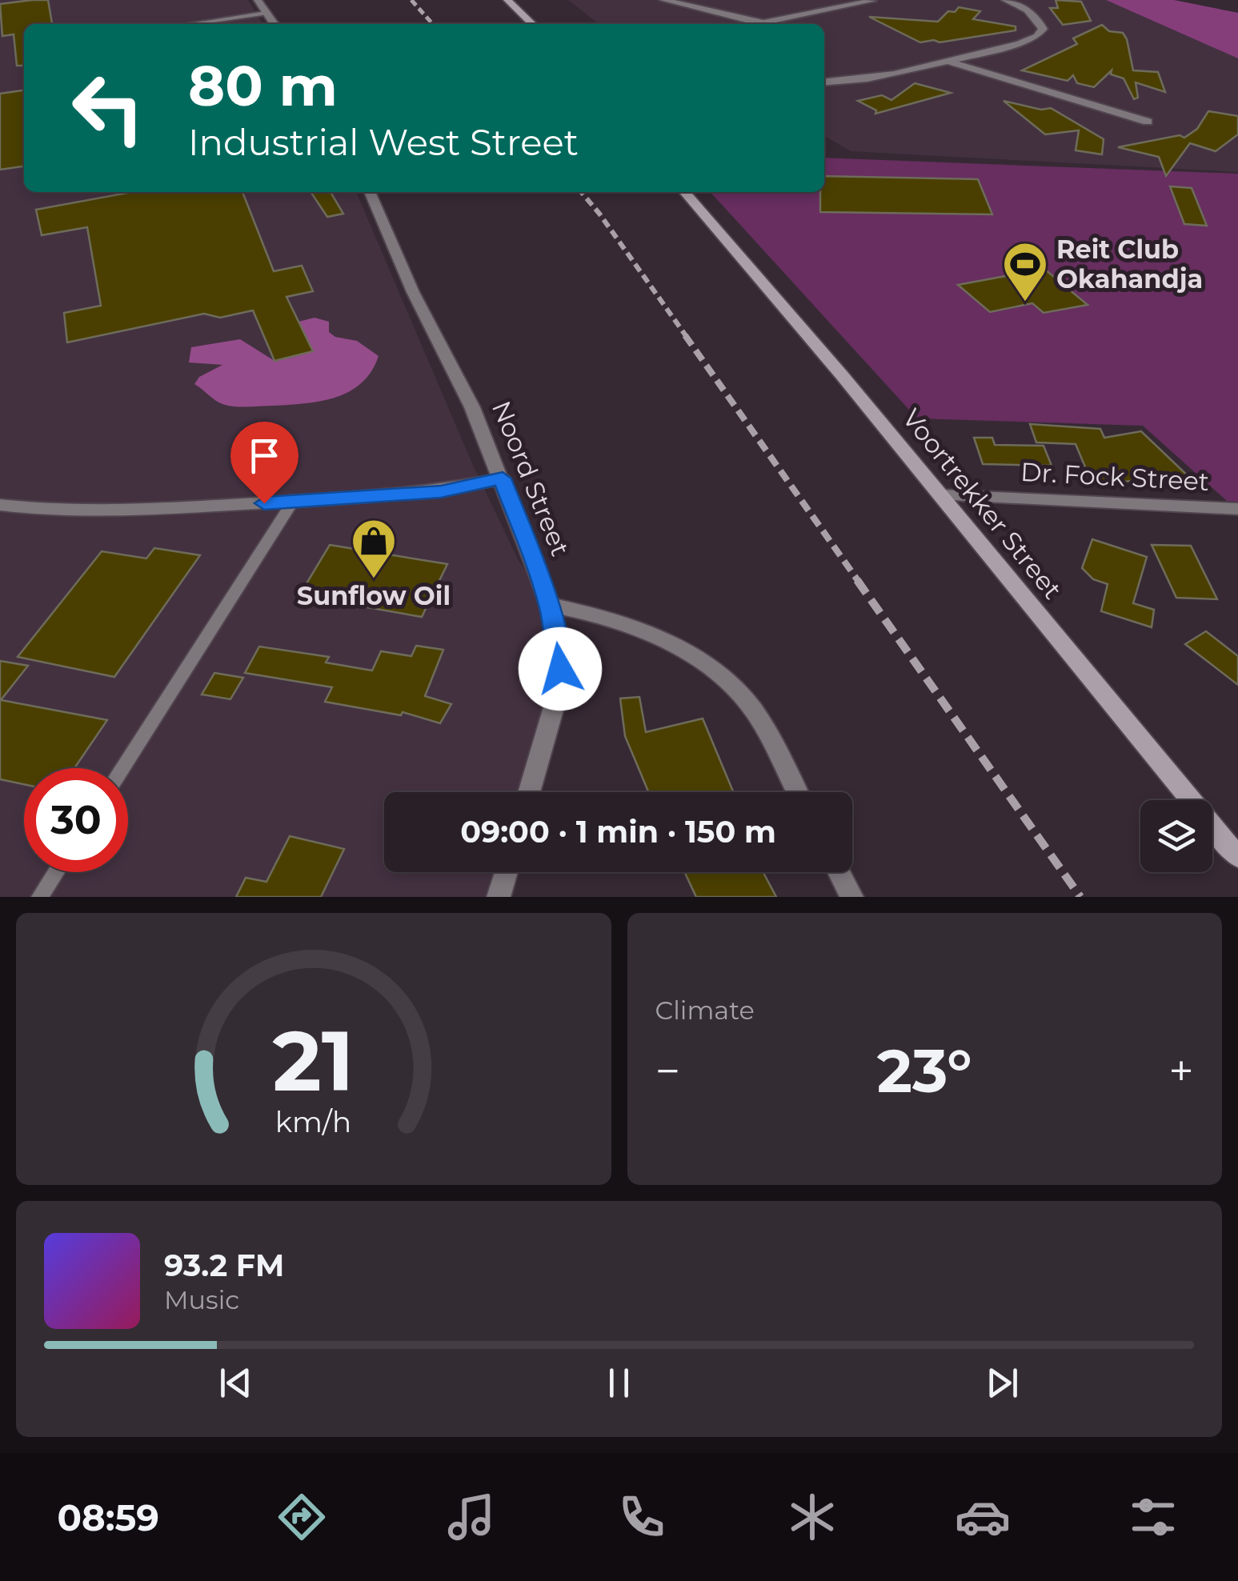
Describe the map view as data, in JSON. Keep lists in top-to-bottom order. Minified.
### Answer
{"streets":{"main road":["Voortrekker Street"],"street":["Dr. Fock Street","Noord Street"]},"crossings":[["Dr. Fock Street","Voortrekker Street"]],"places":{"sports":["Reit Club Okahandja"],"shop":["Sunflow Oil"]},"page":{"turn":["80 m","Industrial West Street"],"limit":"30","trip":"09:00 · 1 min · 150 m","tile":"Climate","heat":["−","23°","+"],"song":["93.2 FM","Music"],"tabs":"08:59","gauge":["21","km/h"]}}
